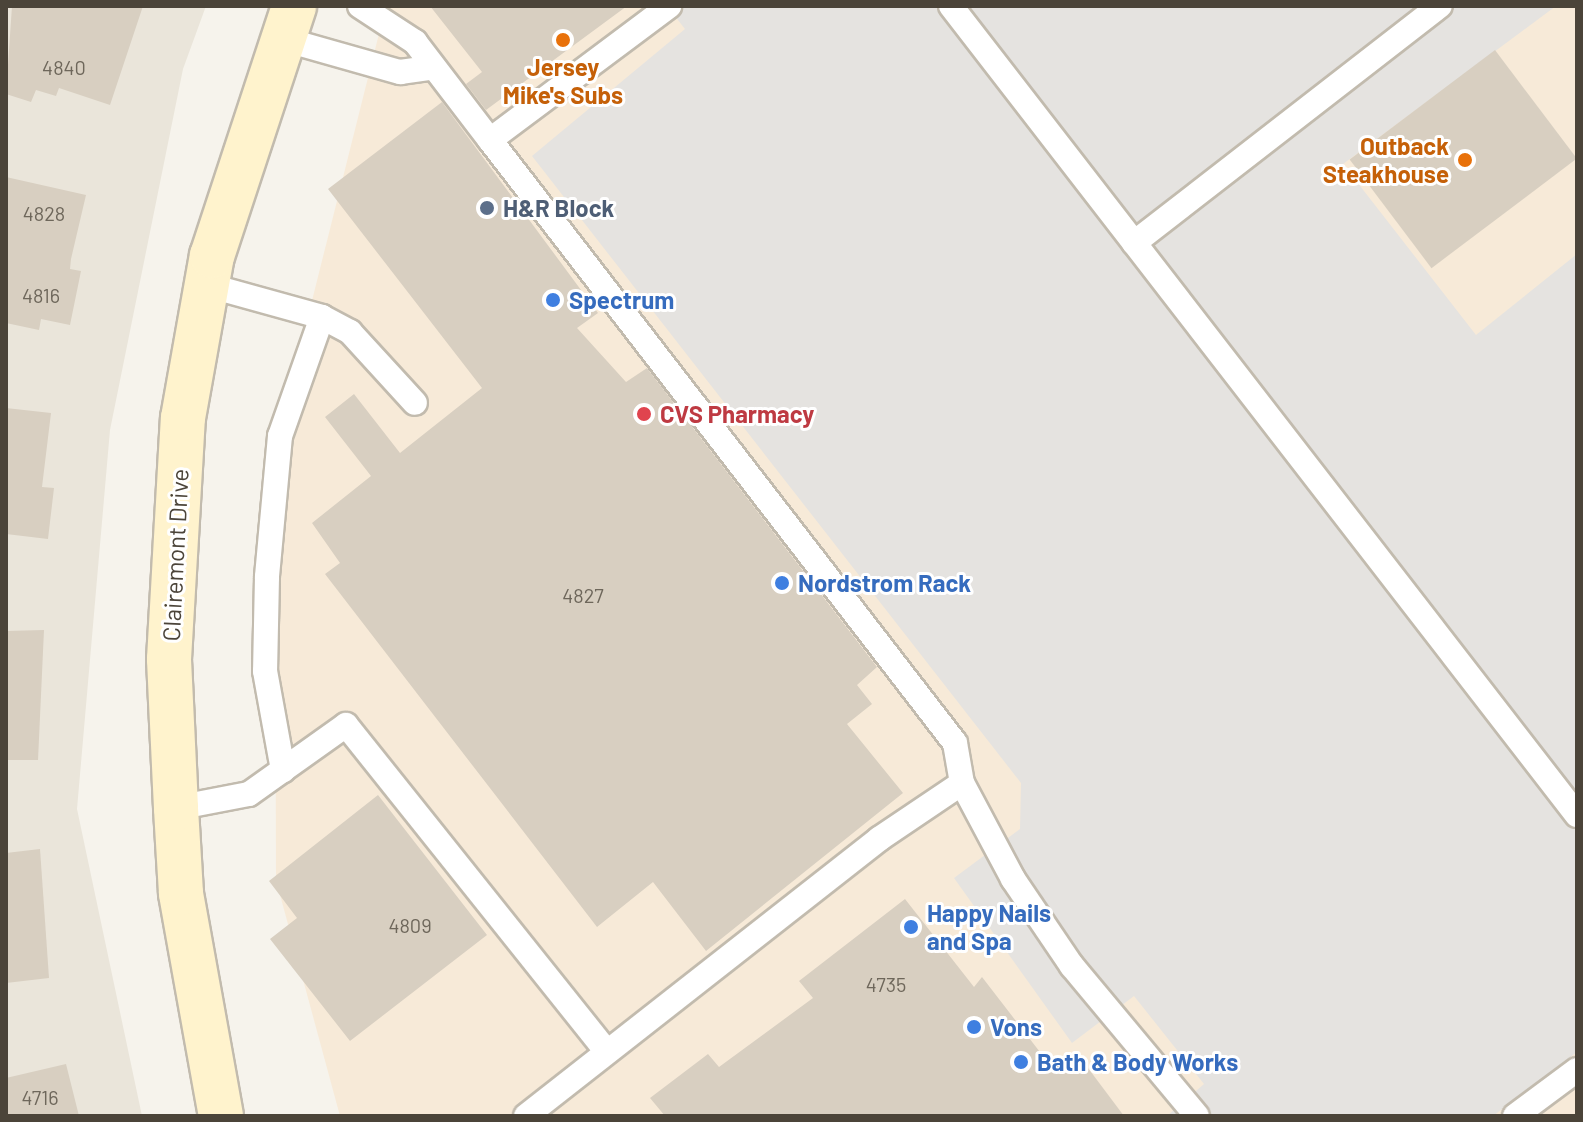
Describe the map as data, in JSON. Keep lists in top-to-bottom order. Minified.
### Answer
{"streets":{"main road":["Clairemont Drive"]},"places":["Jersey Mike's Subs","Outback Steakhouse","H&R Block","Spectrum","CVS Pharmacy","Nordstrom Rack","Happy Nails and Spa","Vons","Bath & Body Works"],"house_numbers":["4840","4828","4816","4827","4809","4735","4716"]}
